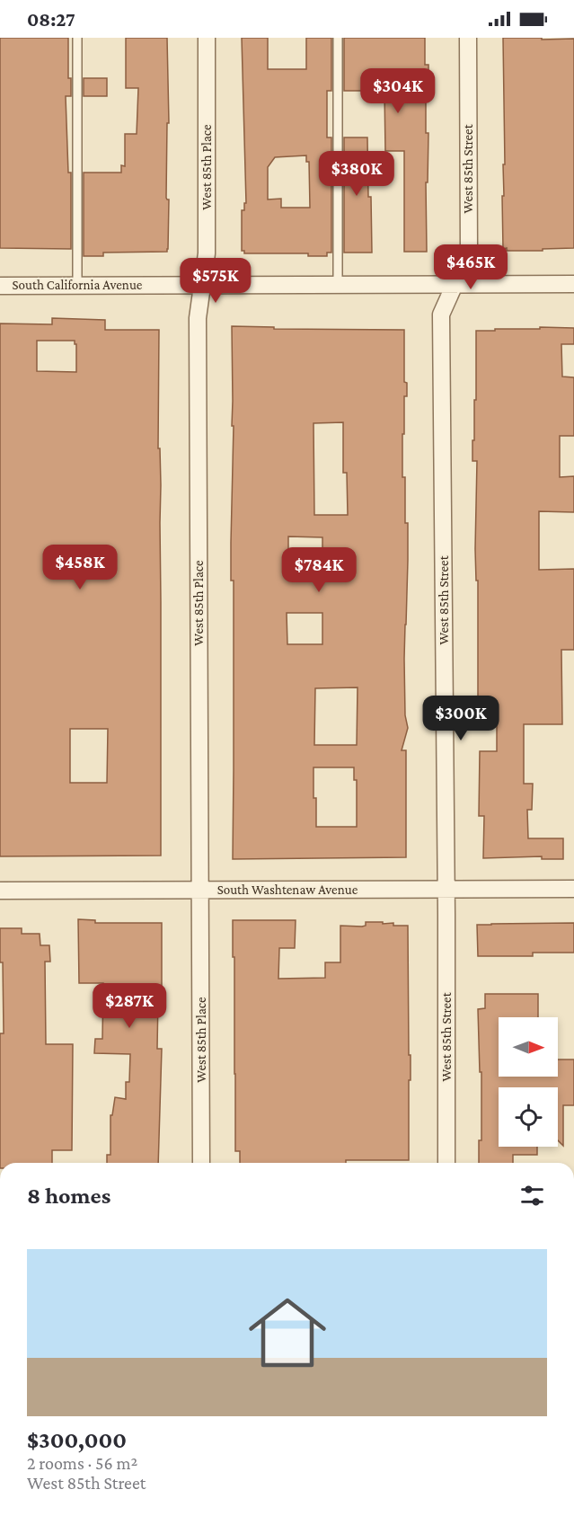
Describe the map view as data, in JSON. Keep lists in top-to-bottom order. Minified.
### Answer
{"streets":{"street":["West 85th Place","West 85th Street","South California Avenue","South Washtenaw Avenue"]},"crossings":[["West 85th Place","South California Avenue"],["West 85th Place","South Washtenaw Avenue"],["West 85th Street","South California Avenue"],["West 85th Street","South Washtenaw Avenue"]],"north":"right","page":{"status":"08:27","price":["$304K","$380K","$465K","$575K","$458K","$784K","$300K","$287K"],"heading":"8 homes","list":[{"name":"$300,000","note":"2 rooms · 56 m² · West 85th Street"}]}}
